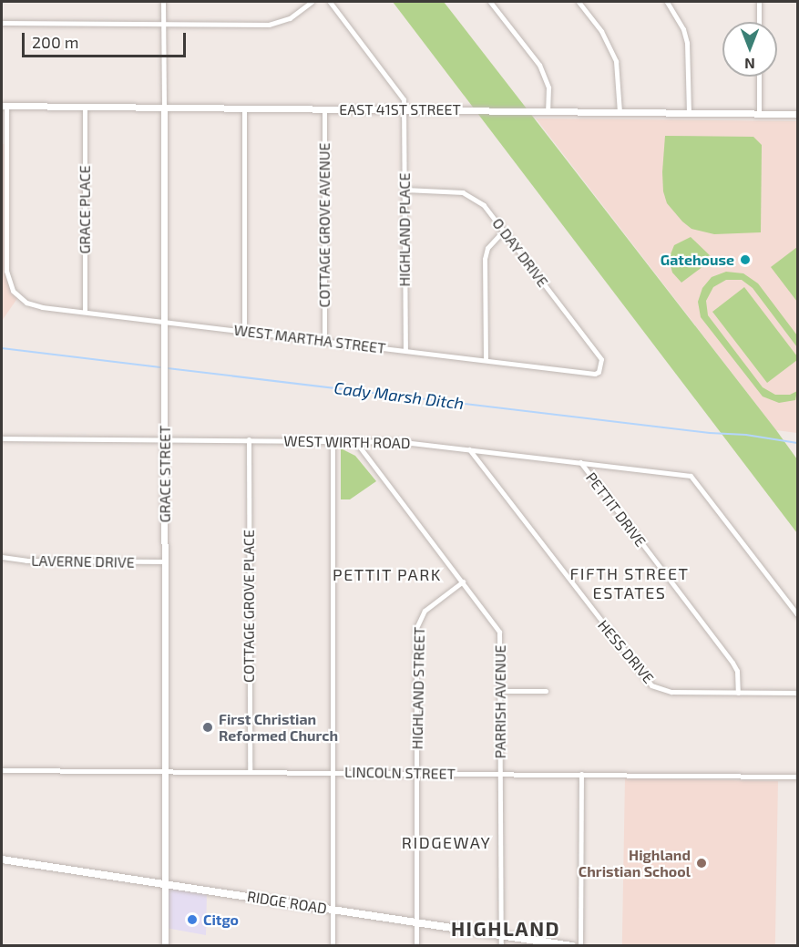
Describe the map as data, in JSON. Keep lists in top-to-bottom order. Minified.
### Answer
{"streets":{"main road":["RIDGE ROAD"],"street":["EAST 41ST STREET","GRACE PLACE","COTTAGE GROVE AVENUE","HIGHLAND PLACE","O DAY DRIVE","WEST MARTHA STREET","WEST WIRTH ROAD","GRACE STREET","PETTIT DRIVE","LAVERNE DRIVE","COTTAGE GROVE PLACE","HESS DRIVE","HIGHLAND STREET","PARRISH AVENUE","LINCOLN STREET"]},"crossings":[["EAST 41ST STREET","GRACE PLACE"],["EAST 41ST STREET","COTTAGE GROVE AVENUE"],["EAST 41ST STREET","HIGHLAND PLACE"],["EAST 41ST STREET","WEST MARTHA STREET"],["EAST 41ST STREET","GRACE STREET"],["GRACE PLACE","WEST MARTHA STREET"],["COTTAGE GROVE AVENUE","WEST MARTHA STREET"],["HIGHLAND PLACE","O DAY DRIVE"],["HIGHLAND PLACE","WEST MARTHA STREET"],["O DAY DRIVE","WEST MARTHA STREET"],["WEST MARTHA STREET","GRACE STREET"],["WEST WIRTH ROAD","GRACE STREET"],["WEST WIRTH ROAD","PETTIT DRIVE"],["WEST WIRTH ROAD","COTTAGE GROVE PLACE"],["WEST WIRTH ROAD","HESS DRIVE"],["WEST WIRTH ROAD","PARRISH AVENUE"],["GRACE STREET","LAVERNE DRIVE"],["GRACE STREET","LINCOLN STREET"],["GRACE STREET","RIDGE ROAD"],["PETTIT DRIVE","HESS DRIVE"],["COTTAGE GROVE PLACE","LINCOLN STREET"],["HIGHLAND STREET","PARRISH AVENUE"],["HIGHLAND STREET","LINCOLN STREET"],["HIGHLAND STREET","RIDGE ROAD"],["PARRISH AVENUE","LINCOLN STREET"],["PARRISH AVENUE","RIDGE ROAD"]],"districts":["PETTIT PARK","FIFTH STREET ESTATES","RIDGEWAY","HIGHLAND"],"water":["Cady Marsh Ditch"],"places":["Gatehouse","First Christian Reformed Church","Highland Christian School","Citgo"],"scale_bar":"200 m","north":"bottom"}
